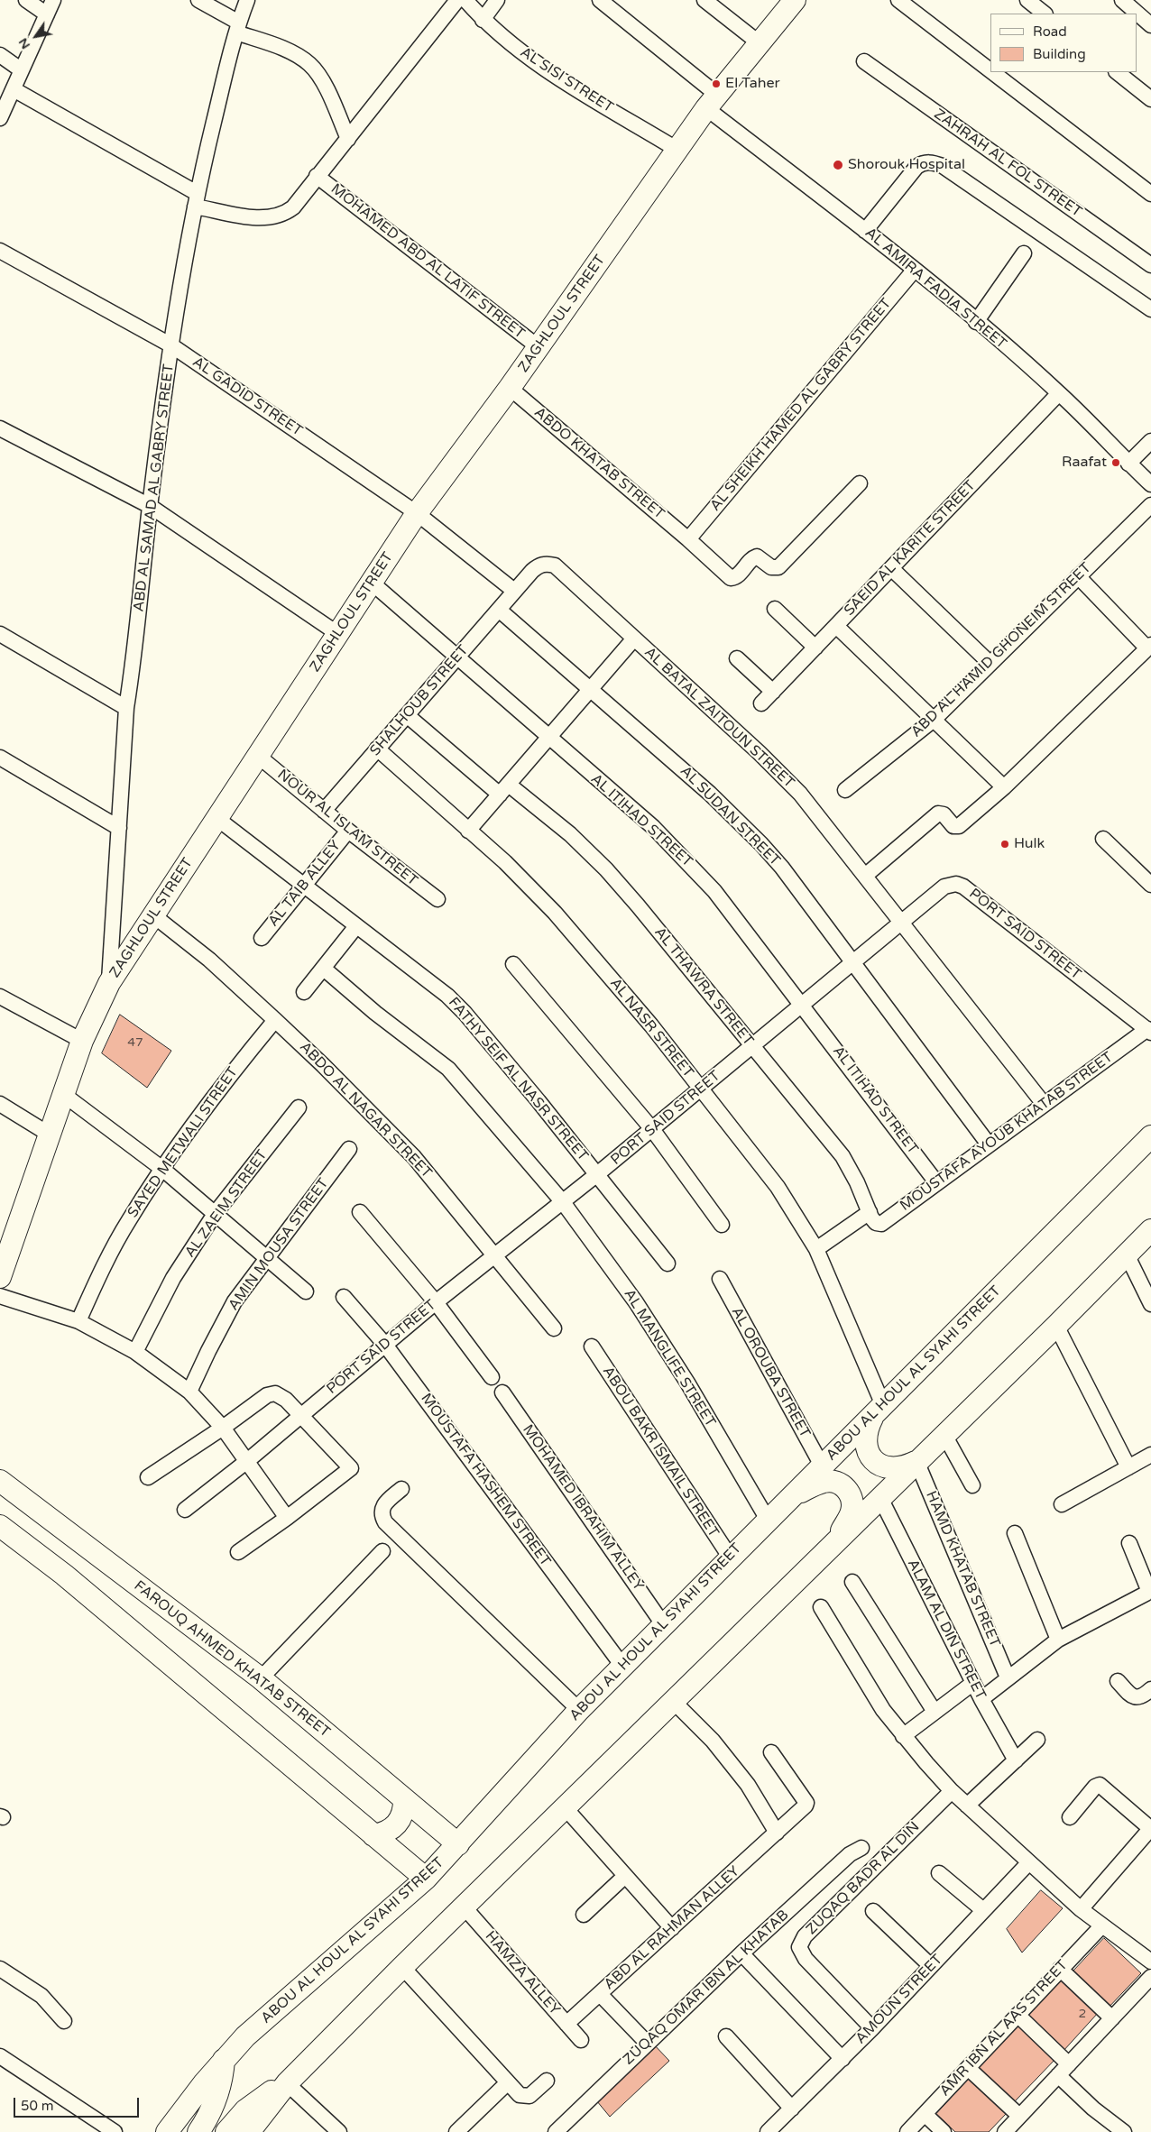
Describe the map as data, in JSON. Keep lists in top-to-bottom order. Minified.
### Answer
{"streets":{"main road":["ZAGHLOUL STREET","ABOU AL HOUL AL SYAHI STREET","FAROUQ AHMED KHATAB STREET"],"street":["AL SISI STREET","ZAHRAH AL FOL STREET","MOHAMED ABD AL LATIF STREET","AL AMIRA FADIA STREET","AL GADID STREET","AL SHEIKH HAMED AL GABRY STREET","ABDO KHATAB STREET","ABD AL SAMAD AL GABRY STREET","SAEID AL KARITE STREET","ABD AL HAMID GHONEIM STREET","SHALHOUB STREET","AL BATAL ZAITOUN STREET","AL SUDAN STREET","AL ITIHAD STREET","NOUR AL ISLAM STREET","AL TAIB ALLEY","PORT SAID STREET","AL THAWRA STREET","AL NASR STREET","FATHY SEIF AL NASR STREET","ABDO AL NAGAR STREET","MOUSTAFA AYOUB KHATAB STREET","SAYED METWALI STREET","AL ZAEIM STREET","AMIN MOUSA STREET","AL MANGLIFE STREET","AL OROUBA STREET","ABOU BAKR ISMAIL STREET","MOUSTAFA HASHEM STREET","MOHAMED IBRAHIM ALLEY","HAMD KHATAB STREET","ALAM AL DIN STREET","ZUQAQ BADR AL DIN","ABD AL RAHMAN ALLEY","HAMZA ALLEY","ZUQAQ OMAR IBN AL KHATAB","AMOUN STREET","AMR IBN AL AAS STREET"]},"crossings":[["AL SISI STREET","ZAGHLOUL STREET"],["MOHAMED ABD AL LATIF STREET","ZAGHLOUL STREET"],["MOHAMED ABD AL LATIF STREET","ABD AL SAMAD AL GABRY STREET"],["AL AMIRA FADIA STREET","ZAGHLOUL STREET"],["AL AMIRA FADIA STREET","AL SHEIKH HAMED AL GABRY STREET"],["AL AMIRA FADIA STREET","SAEID AL KARITE STREET"],["ZAGHLOUL STREET","AL GADID STREET"],["ZAGHLOUL STREET","ABDO KHATAB STREET"],["ZAGHLOUL STREET","ABD AL SAMAD AL GABRY STREET"],["ZAGHLOUL STREET","AL ITIHAD STREET"],["ZAGHLOUL STREET","NOUR AL ISLAM STREET"],["ZAGHLOUL STREET","FATHY SEIF AL NASR STREET"],["ZAGHLOUL STREET","ABDO AL NAGAR STREET"],["AL GADID STREET","ABD AL SAMAD AL GABRY STREET"],["AL GADID STREET","SHALHOUB STREET"],["AL GADID STREET","AL BATAL ZAITOUN STREET"],["AL SHEIKH HAMED AL GABRY STREET","ABDO KHATAB STREET"],["SHALHOUB STREET","AL BATAL ZAITOUN STREET"],["SHALHOUB STREET","AL SUDAN STREET"],["SHALHOUB STREET","AL ITIHAD STREET"],["SHALHOUB STREET","NOUR AL ISLAM STREET"],["SHALHOUB STREET","AL THAWRA STREET"],["SHALHOUB STREET","AL NASR STREET"],["AL BATAL ZAITOUN STREET","PORT SAID STREET"],["AL BATAL ZAITOUN STREET","MOUSTAFA AYOUB KHATAB STREET"],["AL SUDAN STREET","PORT SAID STREET"],["AL SUDAN STREET","MOUSTAFA AYOUB KHATAB STREET"],["AL ITIHAD STREET","PORT SAID STREET"],["AL ITIHAD STREET","MOUSTAFA AYOUB KHATAB STREET"],["NOUR AL ISLAM STREET","AL TAIB ALLEY"],["AL TAIB ALLEY","FATHY SEIF AL NASR STREET"],["PORT SAID STREET","AL THAWRA STREET"],["PORT SAID STREET","AL NASR STREET"],["PORT SAID STREET","FATHY SEIF AL NASR STREET"],["PORT SAID STREET","ABDO AL NAGAR STREET"],["PORT SAID STREET","MOUSTAFA AYOUB KHATAB STREET"],["PORT SAID STREET","AL MANGLIFE STREET"],["PORT SAID STREET","MOUSTAFA HASHEM STREET"],["AL THAWRA STREET","MOUSTAFA AYOUB KHATAB STREET"],["AL NASR STREET","ABOU AL HOUL AL SYAHI STREET"],["ABDO AL NAGAR STREET","SAYED METWALI STREET"],["AL MANGLIFE STREET","ABOU AL HOUL AL SYAHI STREET"],["AL OROUBA STREET","ABOU AL HOUL AL SYAHI STREET"],["ABOU AL HOUL AL SYAHI STREET","ABOU BAKR ISMAIL STREET"],["ABOU AL HOUL AL SYAHI STREET","MOUSTAFA HASHEM STREET"],["ABOU AL HOUL AL SYAHI STREET","MOHAMED IBRAHIM ALLEY"],["ABOU AL HOUL AL SYAHI STREET","FAROUQ AHMED KHATAB STREET"],["ZUQAQ BADR AL DIN","AMOUN STREET"],["ABD AL RAHMAN ALLEY","HAMZA ALLEY"]],"places":["El Taher","Shorouk Hospital","Raafat","Hulk"],"house_numbers":["47","2"],"legend":["Road","Building"],"scale_bar":"50 m","north":"bottom left"}
